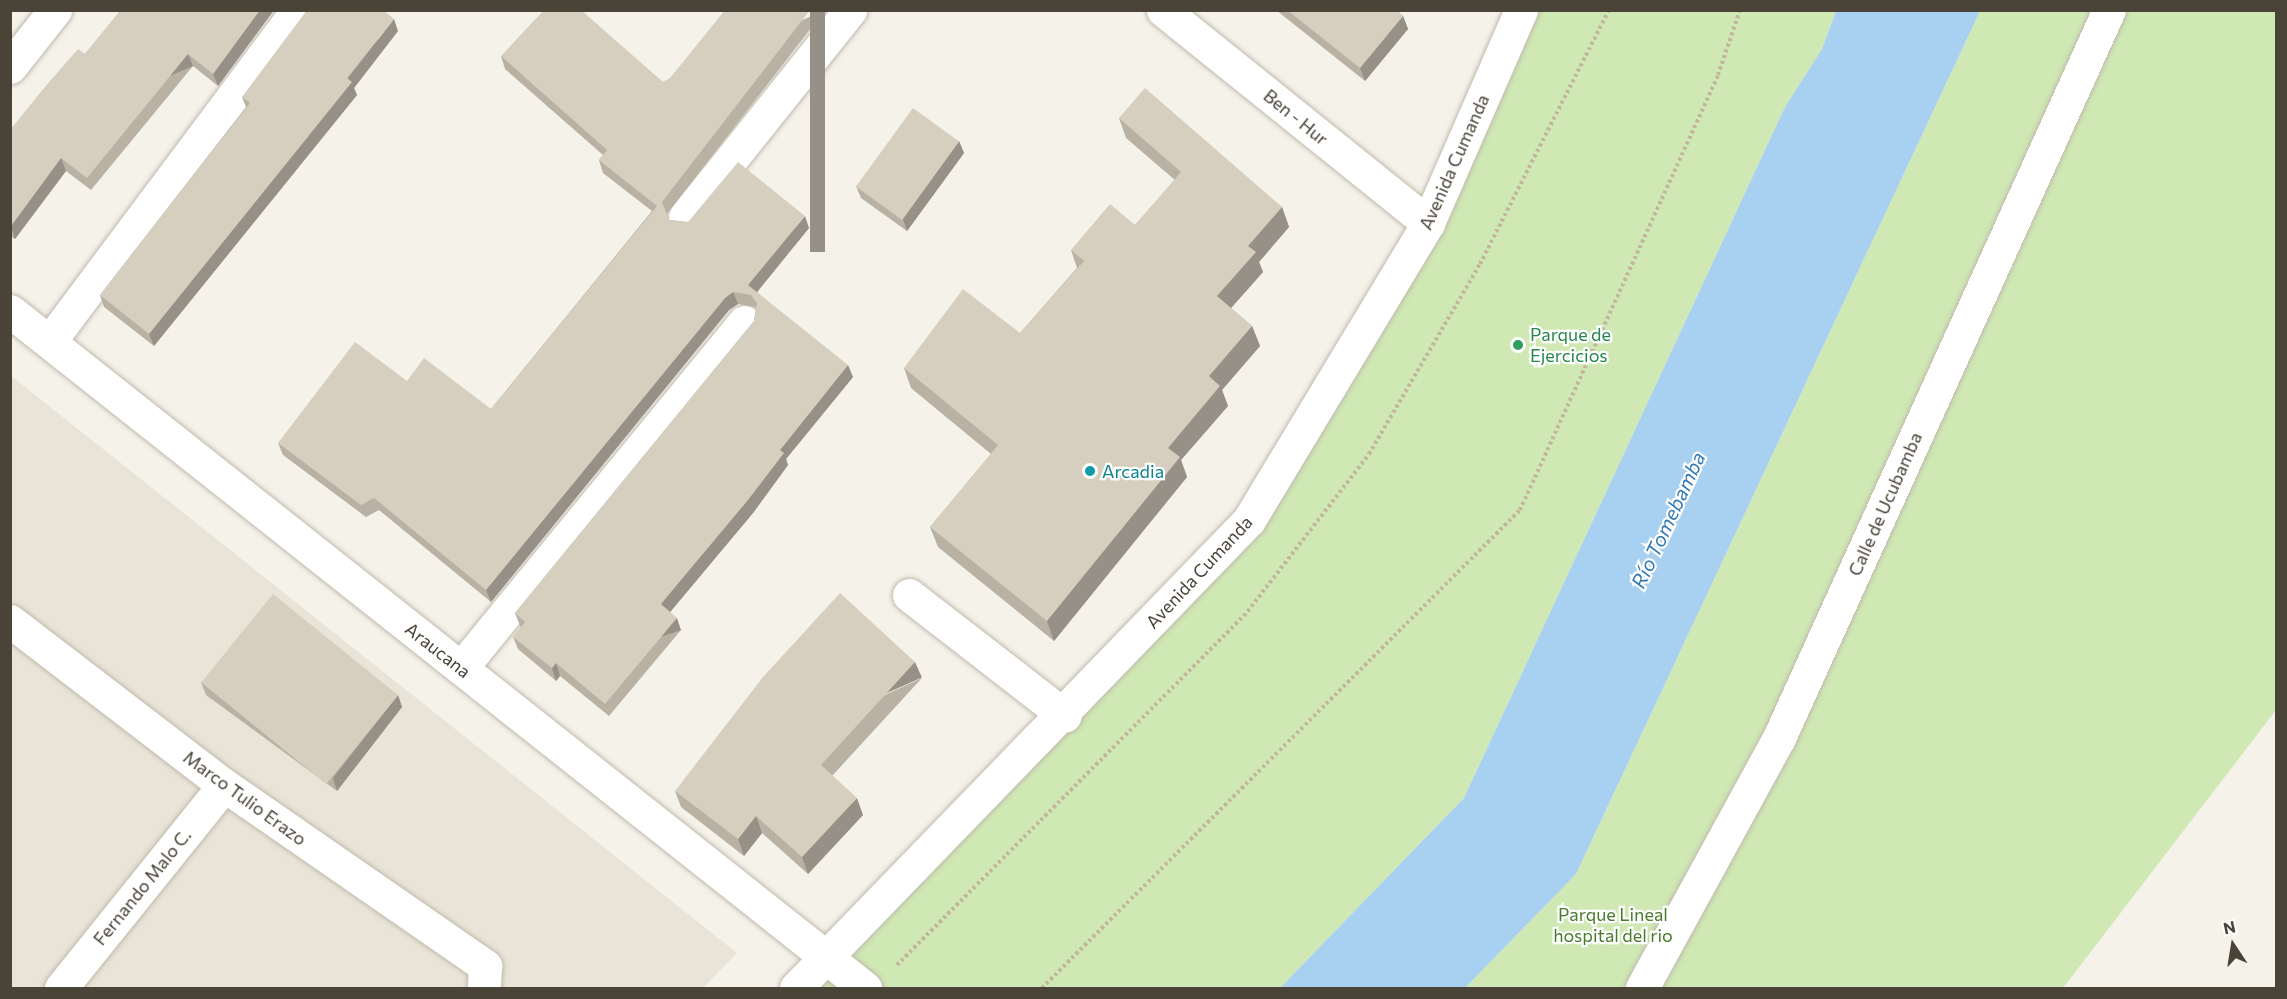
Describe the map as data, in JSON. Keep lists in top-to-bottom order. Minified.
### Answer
{"streets":{"street":["Ben - Hur","Avenida Cumanda","Calle de Ucubamba","Araucana","Marco Tulio Erazo","Fernando Malo C."]},"crossings":[["Ben - Hur","Avenida Cumanda"],["Avenida Cumanda","Araucana"],["Marco Tulio Erazo","Fernando Malo C."]],"water":["Río Tomebamba"],"parks":["Parque Lineal hospital del rio"],"places":["Parque de Ejercicios","Arcadia"],"north":"top"}
